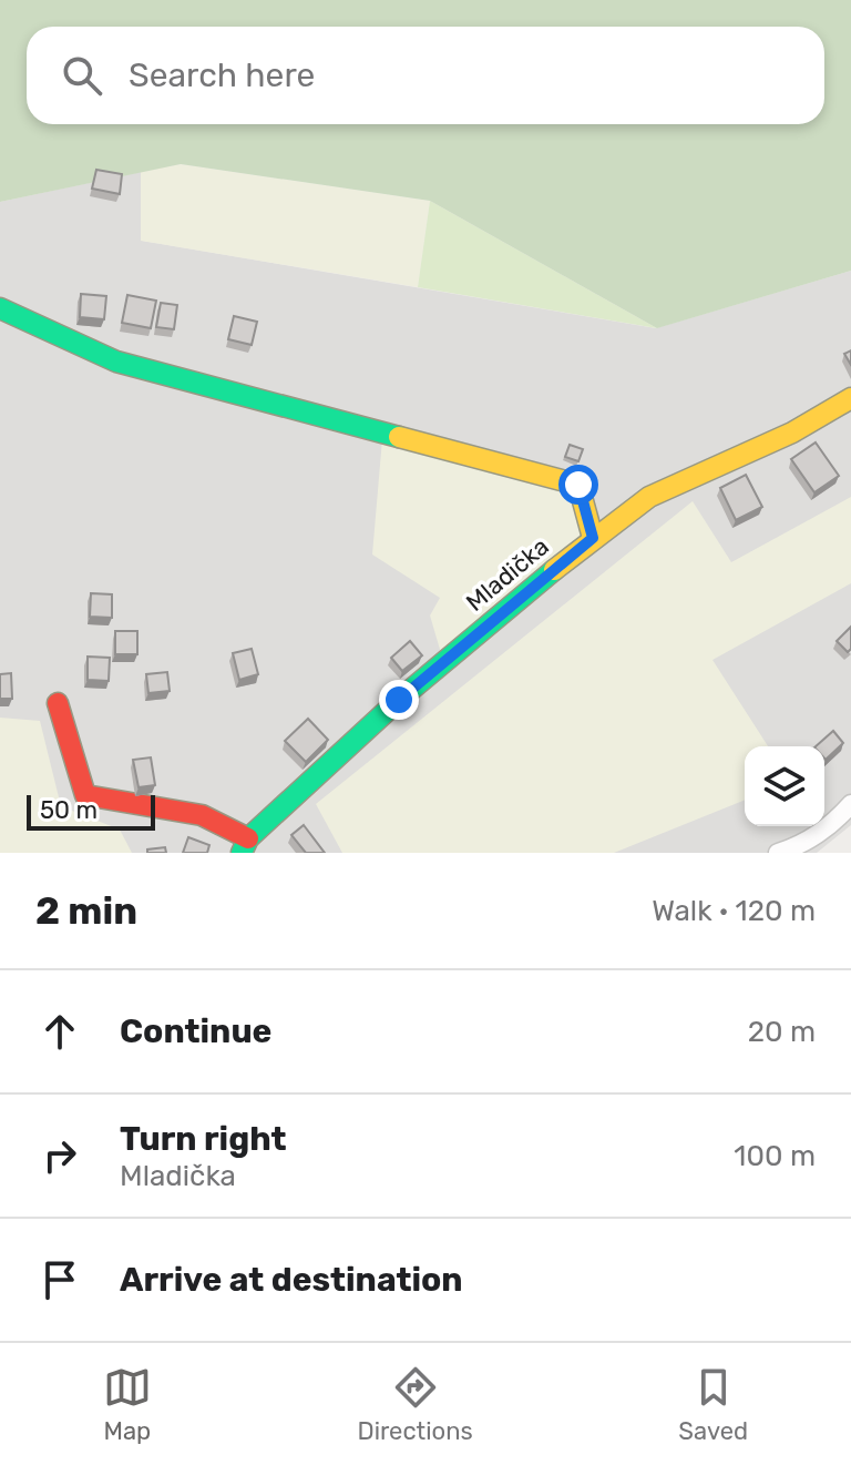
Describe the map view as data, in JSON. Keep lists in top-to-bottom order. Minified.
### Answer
{"streets":{"street":["Mladička"]},"scale_bar":"50 m","page":{"search":"Search here","scale":"50 m","heading":["2 min","Walk · 120 m"],"list":[["Continue","20 m"],["Turn right","Mladička","100 m"],"Arrive at destination"],"nav":["Map","Directions","Saved"]}}
